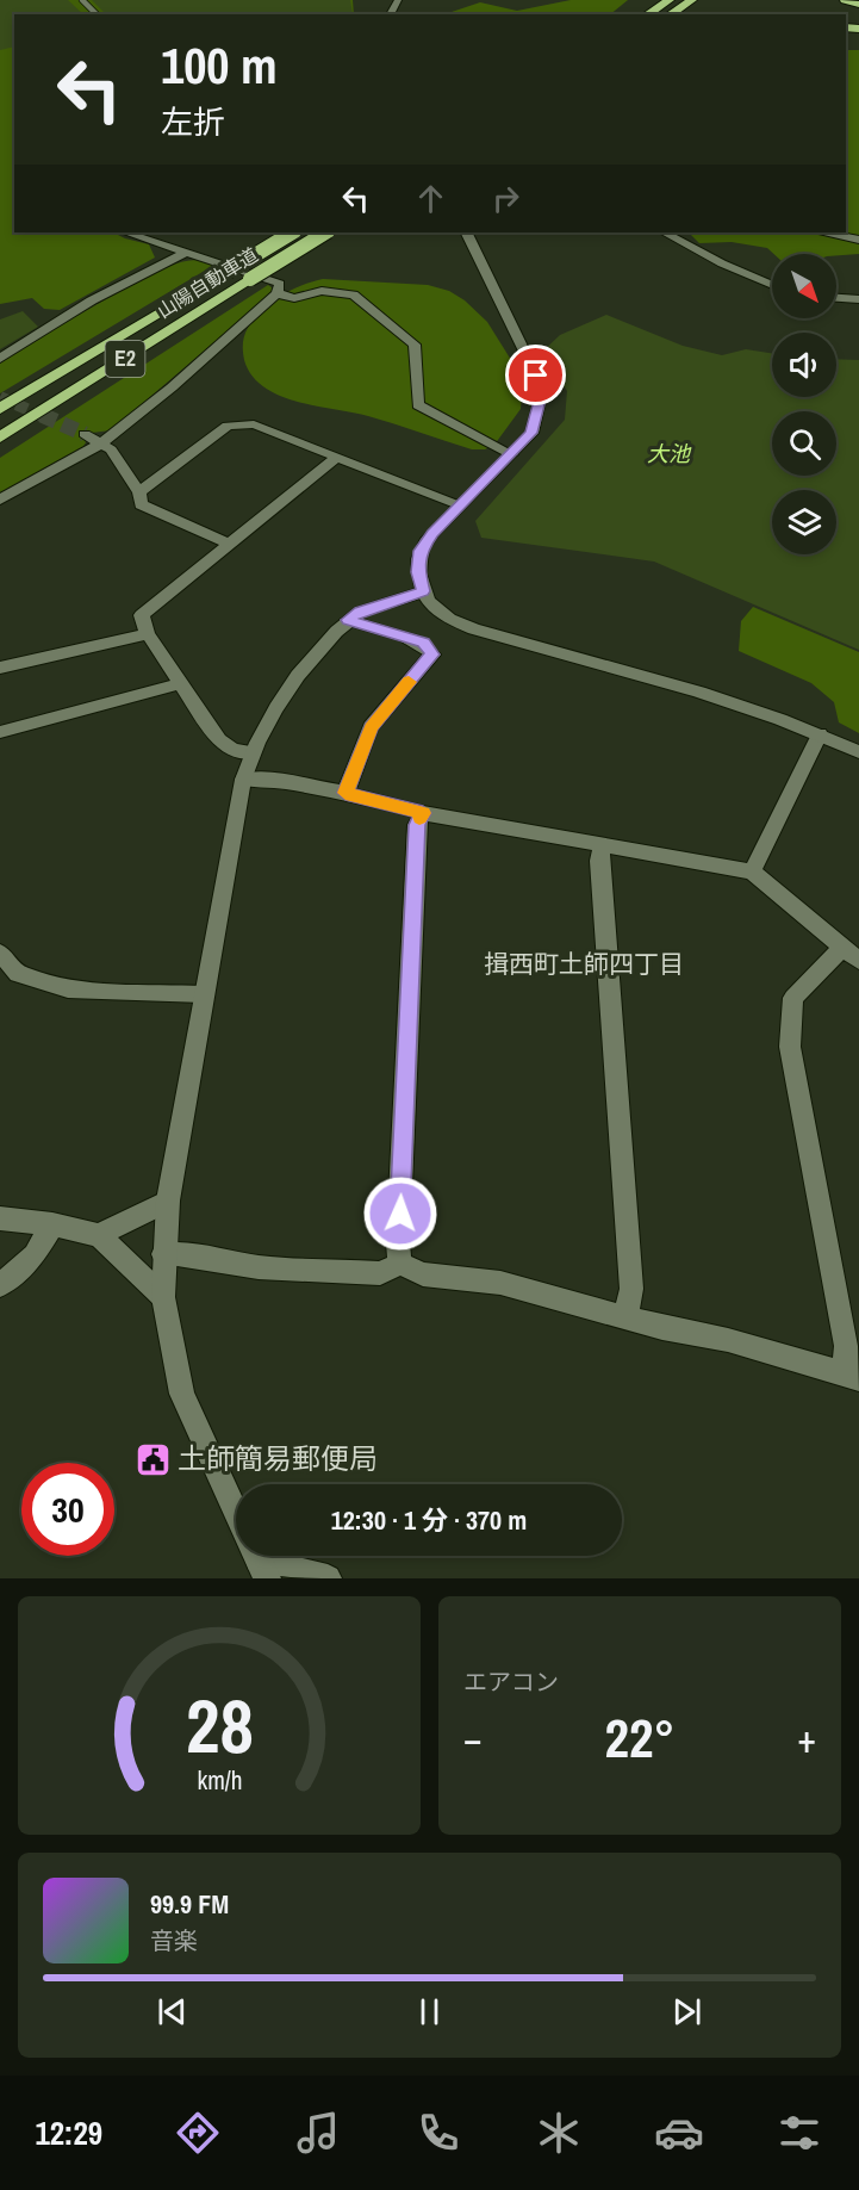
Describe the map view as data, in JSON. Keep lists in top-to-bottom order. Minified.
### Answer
{"streets":{"highway":["山陽自動車道","E2"]},"districts":["揖西町土師四丁目"],"water":["大池"],"places":{"public building":["土師簡易郵便局"]},"north":"bottom right","page":{"turn":["100 m","左折"],"limit":"30","trip":"12:30 · 1 分 · 370 m","tile":"エアコン","heat":["−","22°","+"],"song":["99.9 FM","音楽"],"tabs":"12:29","gauge":["28","km/h"]}}
